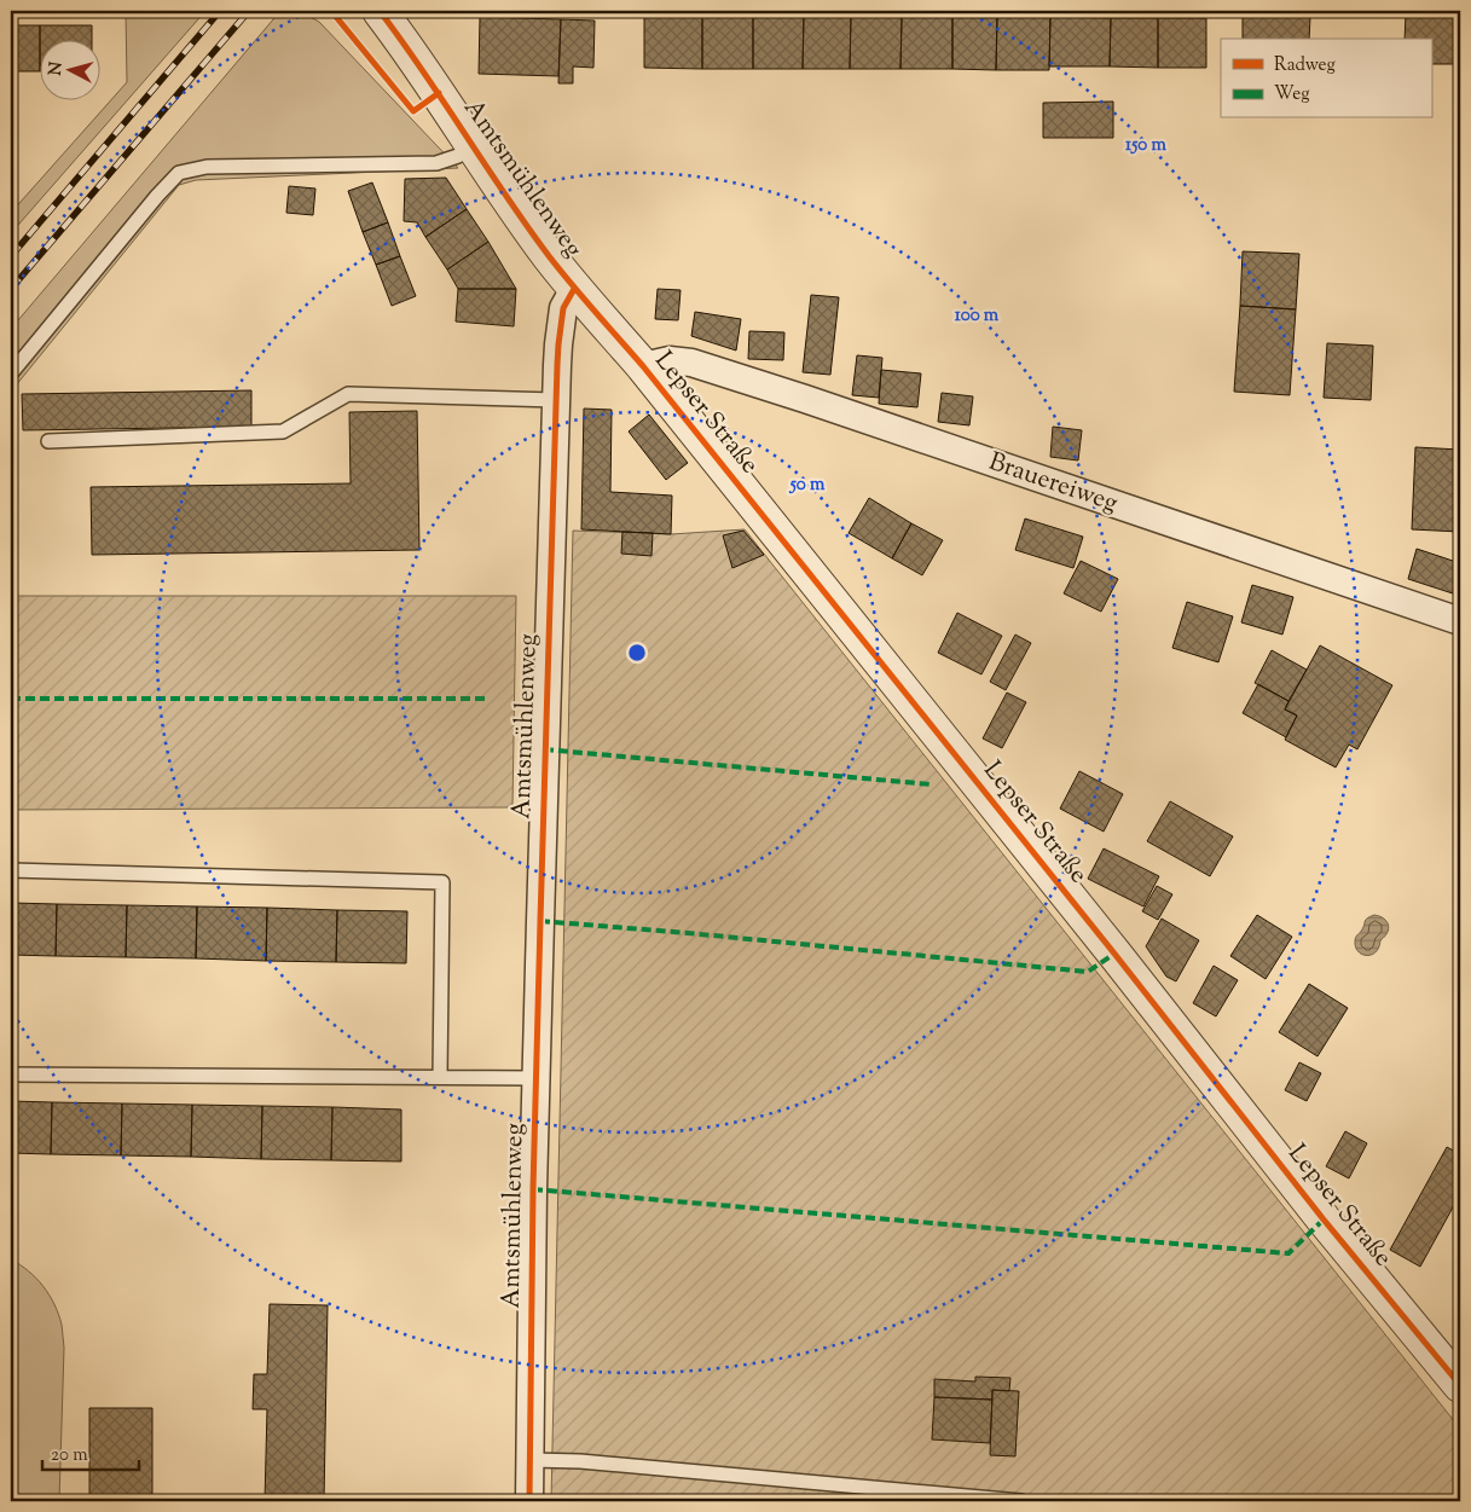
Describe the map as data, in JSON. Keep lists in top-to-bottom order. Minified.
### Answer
{"streets":{"street":["Amtsmühlenweg","Lepser Straße","Brauereiweg"]},"crossings":[["Amtsmühlenweg","Lepser Straße"],["Lepser Straße","Brauereiweg"]],"legend":["Radweg","Weg"],"scale_bar":"20 m","north":"left","rings":["150 m","100 m","50 m"]}
